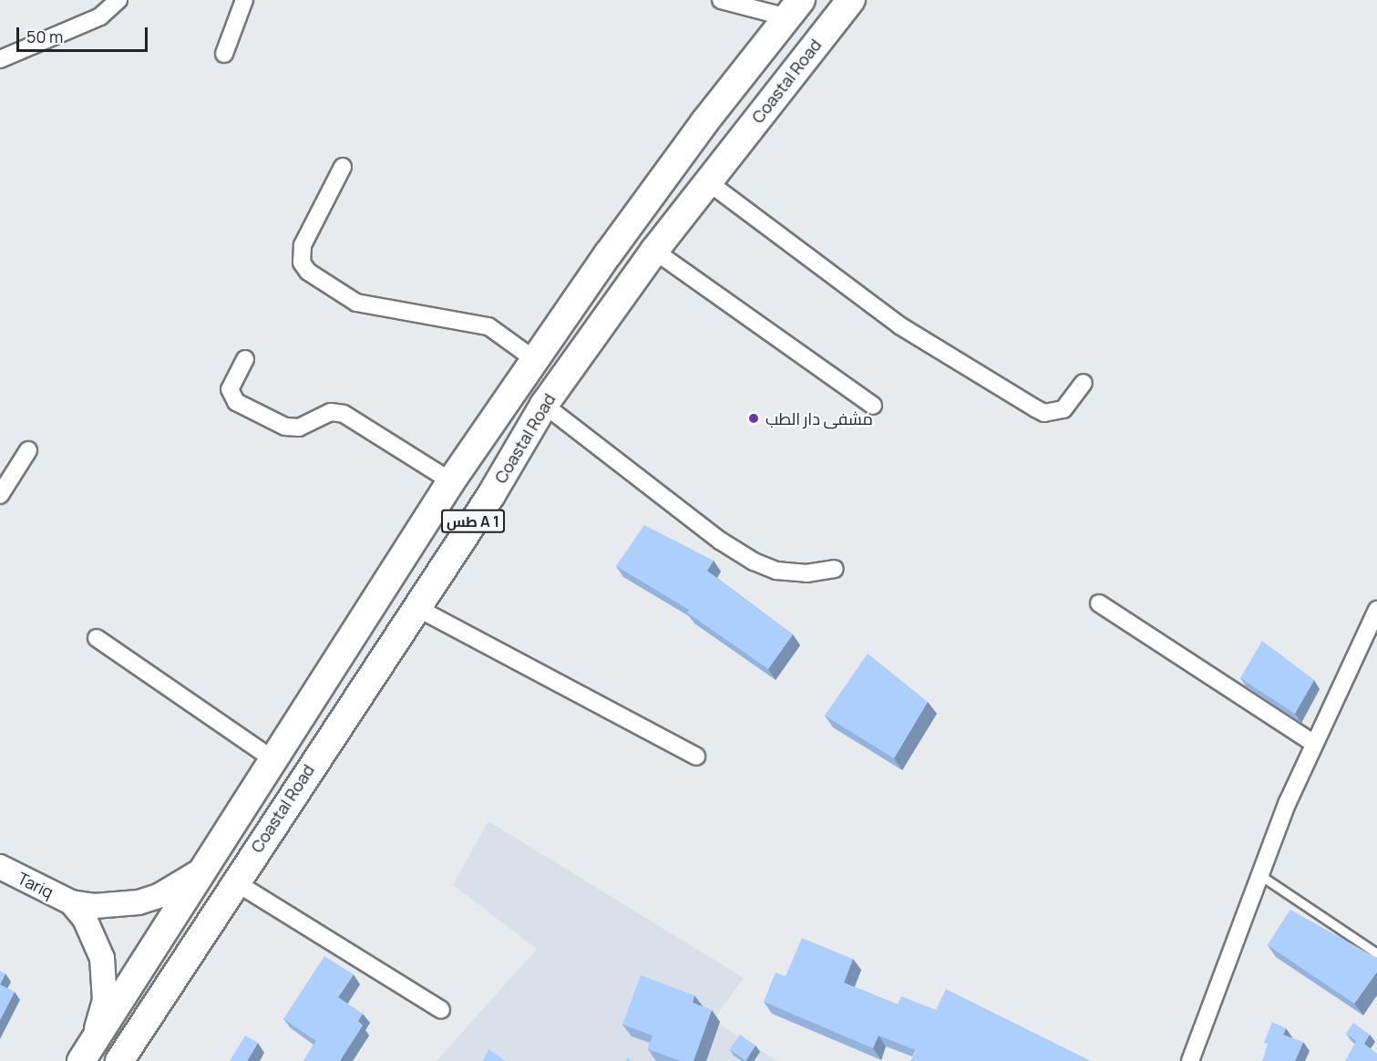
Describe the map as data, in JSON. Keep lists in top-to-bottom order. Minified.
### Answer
{"streets":{"highway":["Coastal Road","طس A 1"],"main road":["Tariq"]},"places":["مشفى دار الطب"],"scale_bar":"50 m"}
